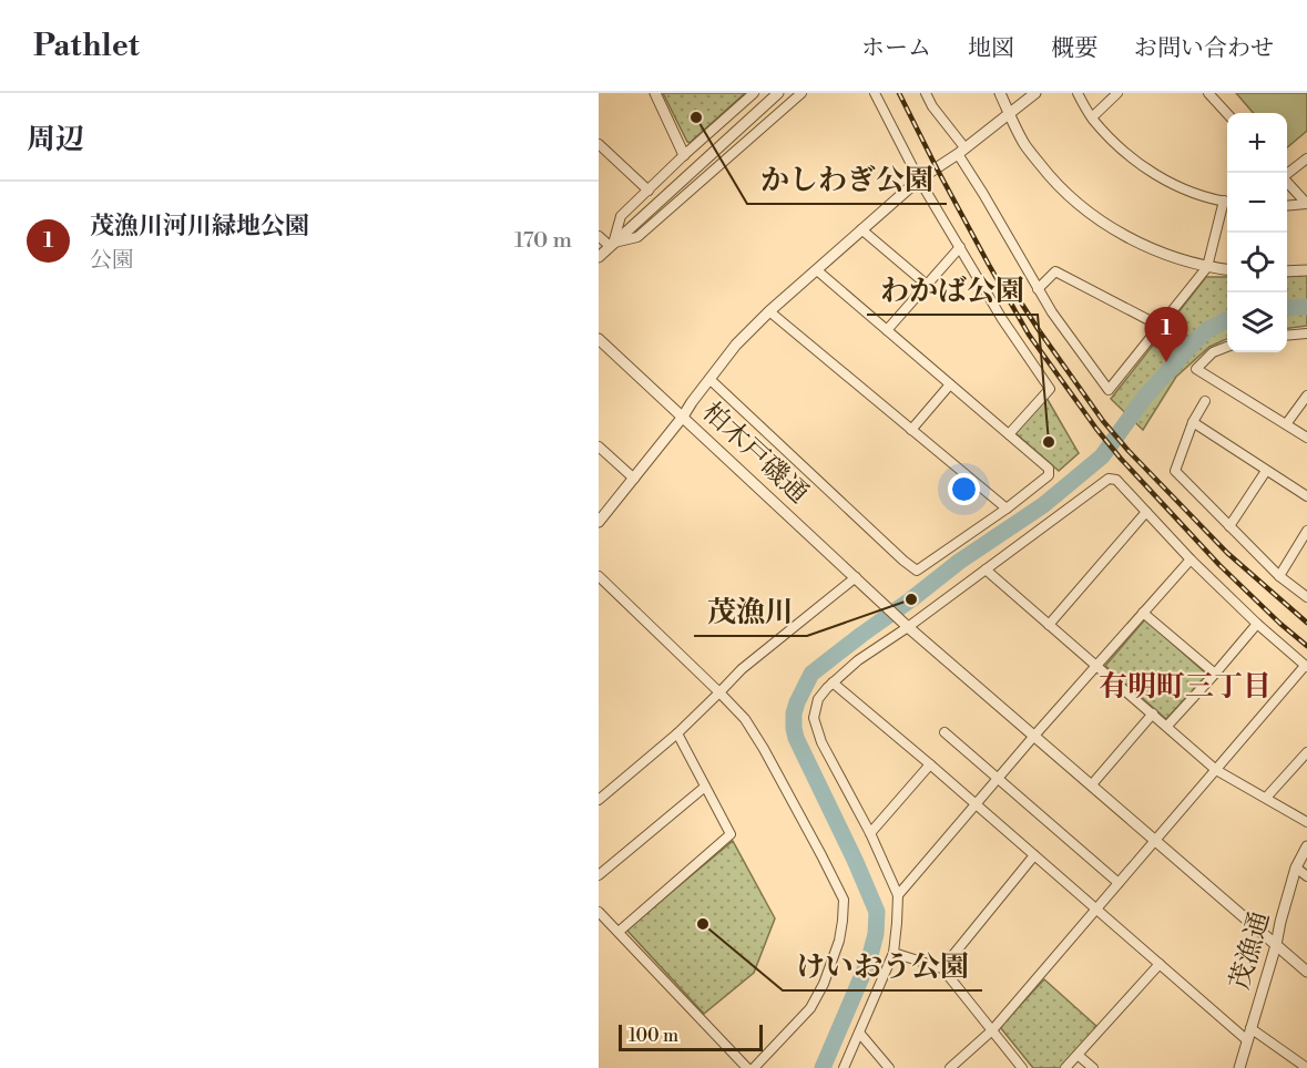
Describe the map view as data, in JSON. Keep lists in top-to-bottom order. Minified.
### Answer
{"streets":{"street":["柏木戸磯通","茂漁通"]},"crossings":[["柏木戸磯通","茂漁通"]],"districts":["有明町三丁目"],"places":["かしわぎ公園","わかば公園","茂漁川","けいおう公園"],"scale_bar":"100 m","page":{"header":"Pathlet","nav":["ホーム","地図","概要","お問い合わせ"],"heading":"周辺","map_buttons":["+","−"],"list":[{"mark":"1","name":"茂漁川河川緑地公園","note":"公園","value":"170 m"}],"pins":"1","scale":"100 m"}}
